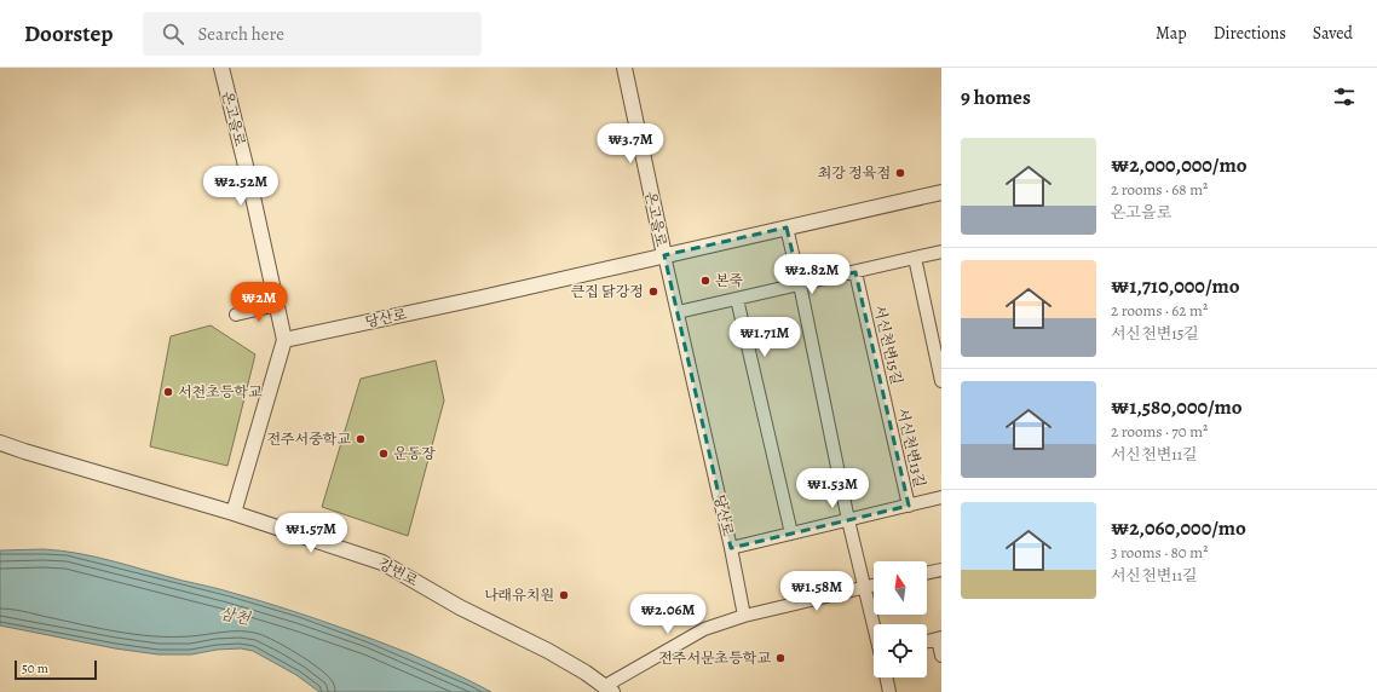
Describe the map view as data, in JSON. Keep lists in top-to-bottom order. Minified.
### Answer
{"streets":{"street":["온고을로","당산로","서신천변15길","서신천변13길","강변로"]},"crossings":[["온고을로","당산로"],["당산로","서신천변13길"],["서신천변15길","서신천변13길"]],"water":["삼천"],"places":["최강 정육점","본죽","큰집 닭강정","서천초등학교","전주서중학교","운동장","나래유치원","전주서문초등학교"],"scale_bar":"50 m","north":"top","page":{"header":"Doorstep","search":"Search here","nav":["Map","Directions","Saved"],"heading":"9 homes","price":["₩3.7M","₩2.52M","₩2.82M","₩2M","₩1.71M","₩1.53M","₩1.57M","₩1.58M","₩2.06M"],"list":[{"name":"₩2,000,000/mo","note":"2 rooms · 68 m² · 온고을로"},{"name":"₩1,710,000/mo","note":"2 rooms · 62 m² · 서신천변15길"},{"name":"₩1,580,000/mo","note":"2 rooms · 70 m² · 서신천변11길"},{"name":"₩2,060,000/mo","note":"3 rooms · 80 m² · 서신천변11길"}],"scale":"50 m"}}
